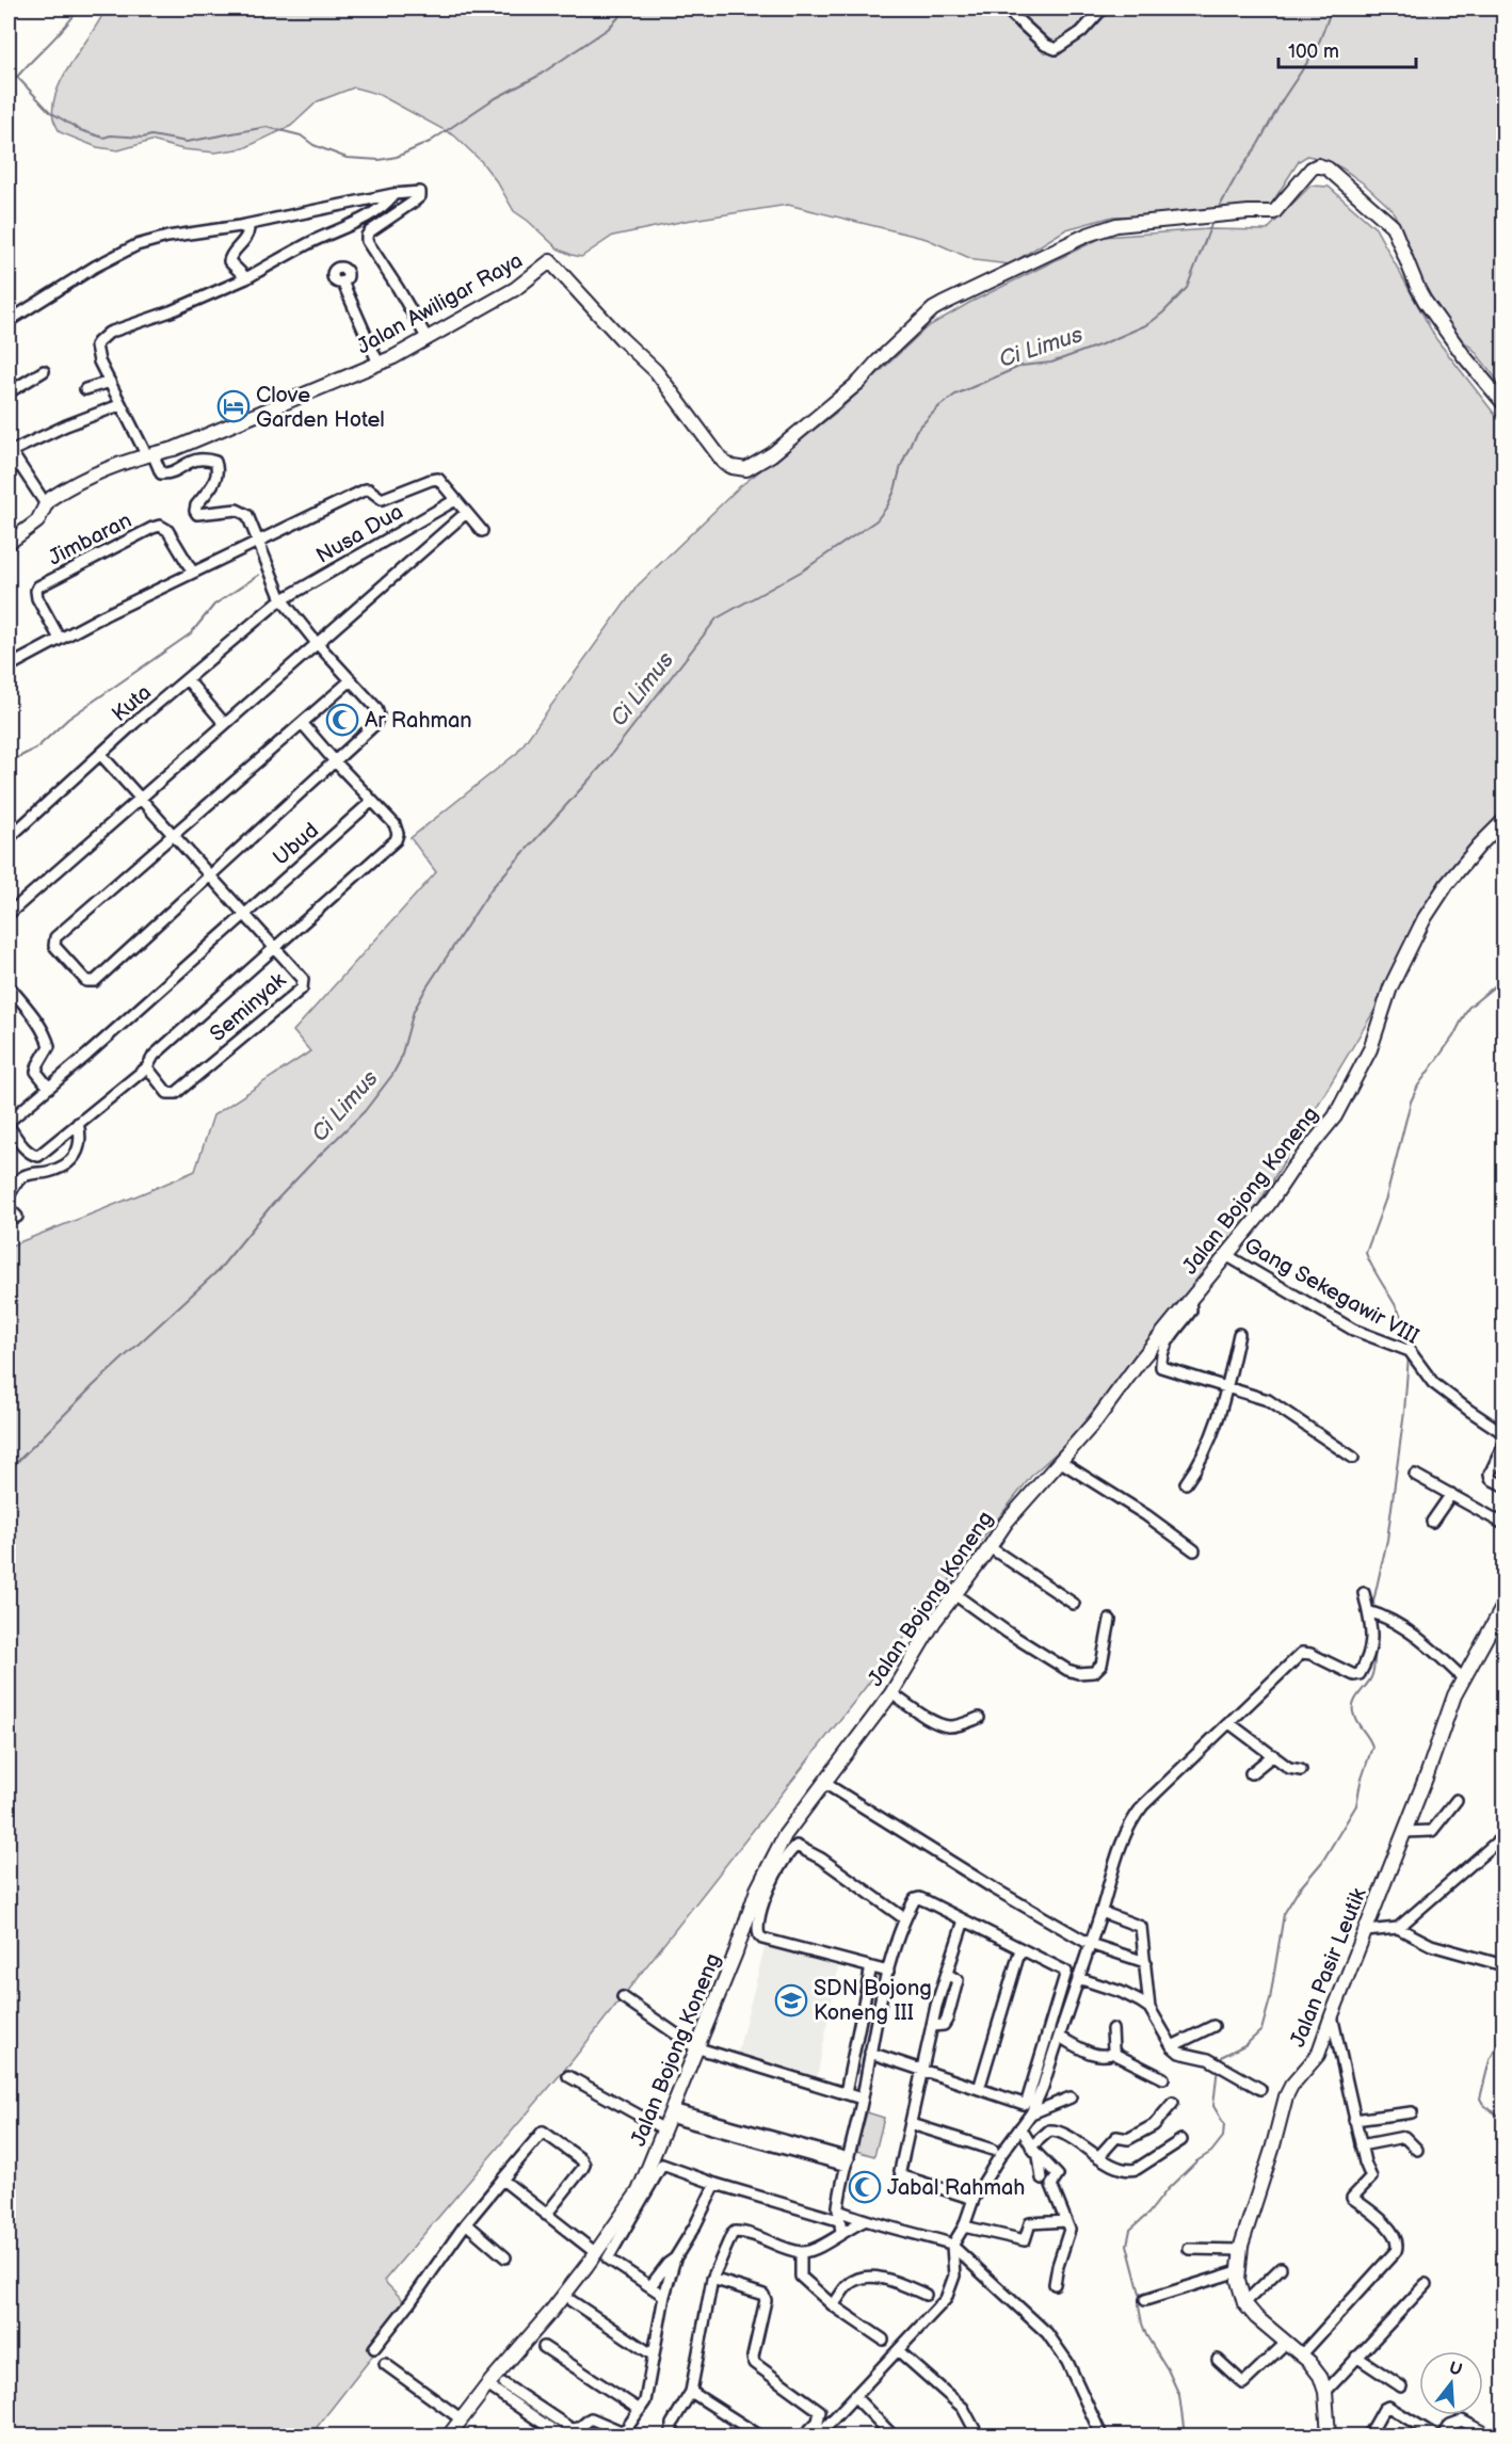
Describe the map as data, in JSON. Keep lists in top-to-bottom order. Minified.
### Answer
{"streets":{"street":["Jalan Awiligar Raya","Nusa Dua","Jimbaran","Kuta","Ubud","Seminyak","Jalan Bojong Koneng","Gang Sekegawir VIII","Jalan Pasir Leutik"]},"crossings":[["Nusa Dua","Kuta"],["Jalan Bojong Koneng","Gang Sekegawir VIII"]],"water":["Ci Limus"],"places":{"hotel":["Clove Garden Hotel"],"mosque":["Ar Rahman","Jabal Rahmah"],"school or university":["SDN Bojong Koneng III"]},"scale_bar":"100 m","north":"top"}
